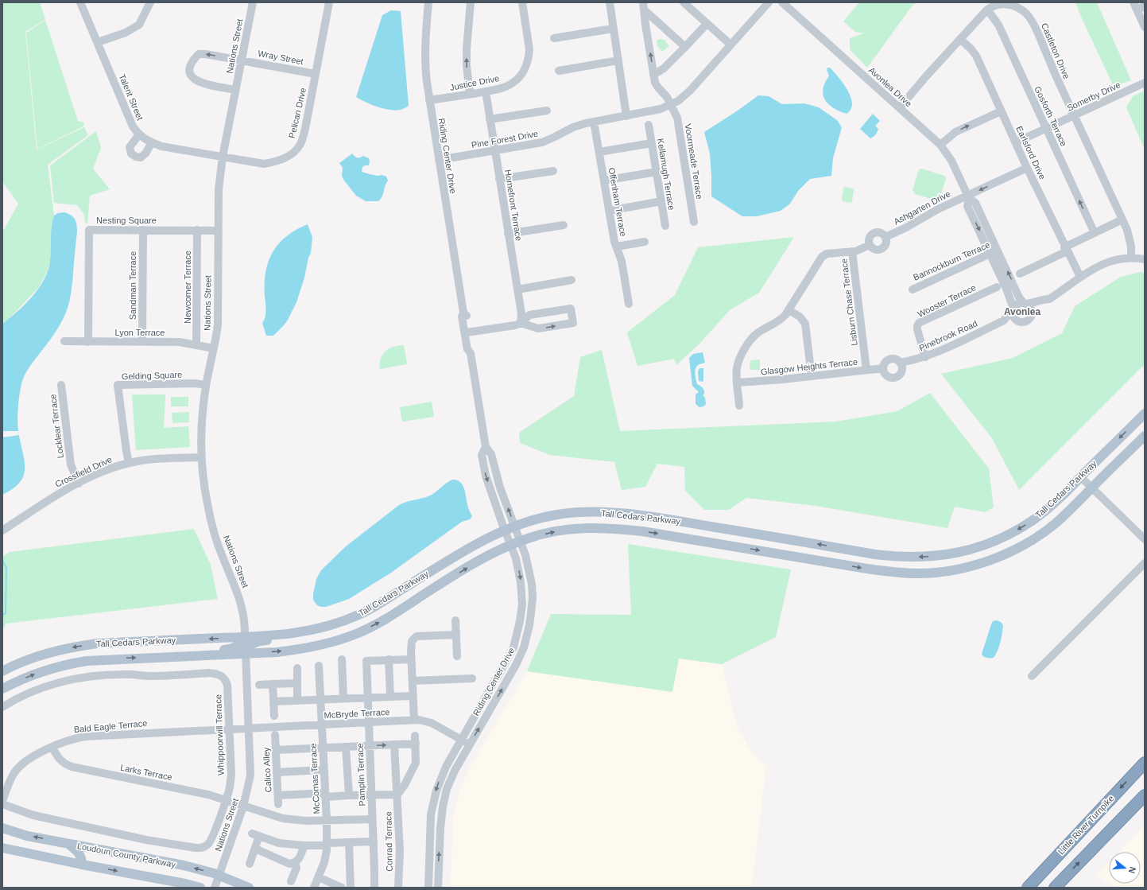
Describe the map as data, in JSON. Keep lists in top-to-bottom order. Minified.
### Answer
{"streets":{"highway":["Little River Turnpike"],"main road":["Tall Cedars Parkway","Loudoun County Parkway"],"street":["Nations Street","Castleton Drive","Wray Street","Justice Drive","Avonlea Drive","Somerby Drive","Talent Street","Pelican Drive","Gosforth Terrace","Pine Forest Drive","Earlsford Drive","Riding Center Drive","Voormeade Terrace","Kellamugh Terrace","Offenham Terrace","Homefront Terrace","Ashgarten Drive","Nesting Square","Bannockburn Terrace","Sandman Terrace","Newcomer Terrace","Wooster Terrace","Lisburn Chase Terrace","Lyon Terrace","Pinebrook Road","Glasgow Heights Terrace","Gelding Square","Locklear Terrace","Crossfield Drive","McBryde Terrace","Bald Eagle Terrace","Whippoorwill Terrace","Calico Alley","Larks Terrace","Pamplin Terrace","McComas Terrace","Conrad Terrace"]},"crossings":[["Nations Street","Wray Street"],["Nations Street","Talent Street"],["Nations Street","Pelican Drive"],["Nations Street","Nesting Square"],["Nations Street","Lyon Terrace"],["Nations Street","Gelding Square"],["Nations Street","Crossfield Drive"],["Nations Street","Tall Cedars Parkway"],["Nations Street","McBryde Terrace"],["Nations Street","Bald Eagle Terrace"],["Nations Street","Larks Terrace"],["Nations Street","Loudoun County Parkway"],["Castleton Drive","Avonlea Drive"],["Castleton Drive","Somerby Drive"],["Castleton Drive","Gosforth Terrace"],["Castleton Drive","Earlsford Drive"],["Wray Street","Pelican Drive"],["Justice Drive","Riding Center Drive"],["Justice Drive","Homefront Terrace"],["Avonlea Drive","Ashgarten Drive"],["Avonlea Drive","Bannockburn Terrace"],["Avonlea Drive","Pinebrook Road"],["Somerby Drive","Gosforth Terrace"],["Somerby Drive","Earlsford Drive"],["Talent Street","Pelican Drive"],["Pine Forest Drive","Riding Center Drive"],["Pine Forest Drive","Voormeade Terrace"],["Pine Forest Drive","Offenham Terrace"],["Pine Forest Drive","Homefront Terrace"],["Earlsford Drive","Ashgarten Drive"],["Riding Center Drive","Tall Cedars Parkway"],["Riding Center Drive","McBryde Terrace"],["Nesting Square","Sandman Terrace"],["Nesting Square","Newcomer Terrace"],["Nesting Square","Lyon Terrace"],["Sandman Terrace","Lyon Terrace"],["Newcomer Terrace","Lyon Terrace"],["Wooster Terrace","Pinebrook Road"],["Lisburn Chase Terrace","Glasgow Heights Terrace"],["Pinebrook Road","Glasgow Heights Terrace"],["Gelding Square","Crossfield Drive"],["Locklear Terrace","Crossfield Drive"],["McBryde Terrace","Bald Eagle Terrace"],["McBryde Terrace","Pamplin Terrace"],["McBryde Terrace","McComas Terrace"],["Bald Eagle Terrace","Whippoorwill Terrace"],["Bald Eagle Terrace","Larks Terrace"],["Whippoorwill Terrace","Larks Terrace"],["Larks Terrace","Pamplin Terrace"],["Larks Terrace","McComas Terrace"]],"one_way":["Gosforth Terrace"],"districts":["Avonlea"],"north":"right"}
